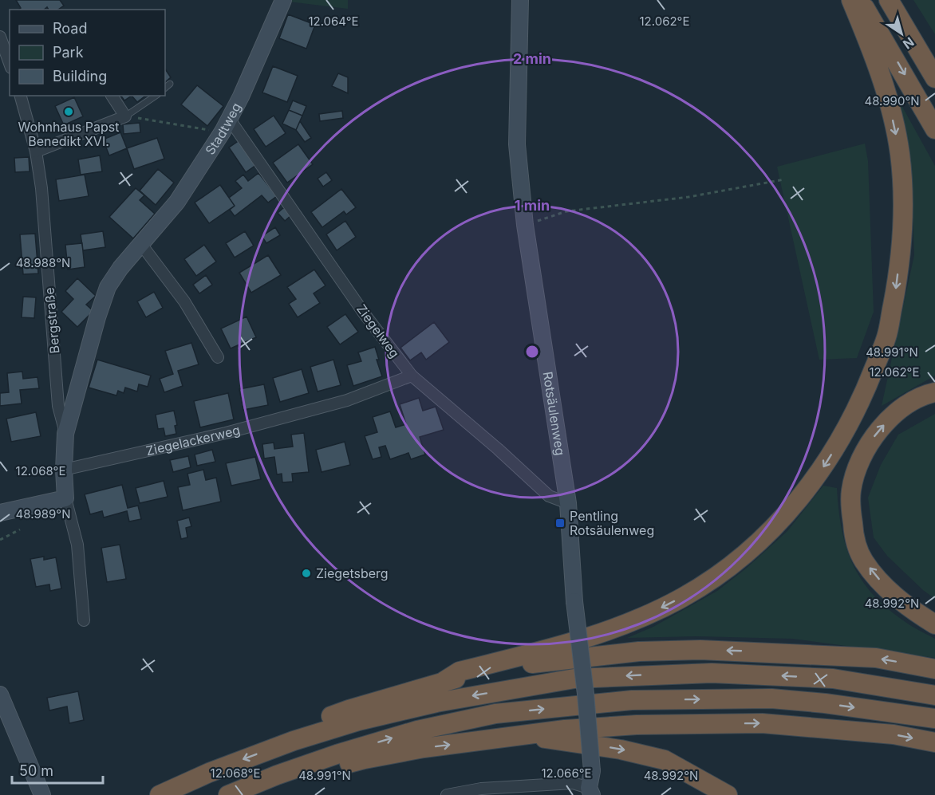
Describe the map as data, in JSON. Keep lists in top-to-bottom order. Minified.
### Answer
{"streets":{"street":["Stadtweg","Bergstraße","Ziegelweg","Rotsäulenweg","Ziegelackerweg"]},"crossings":[["Stadtweg","Bergstraße"],["Stadtweg","Ziegelweg"],["Stadtweg","Ziegelackerweg"],["Ziegelweg","Rotsäulenweg"],["Ziegelweg","Ziegelackerweg"]],"places":{"other":["Wohnhaus Papst Benedikt XVI.","Ziegetsberg"],"transit":["Pentling Rotsäulenweg"]},"legend":["Road","Park","Building"],"scale_bar":"50 m","north":"bottom right","coordinates":["12.064°E","12.062°E","48.990°N","48.988°N","48.991°N","12.068°E","48.989°N","48.992°N","12.066°E"],"rings":["2 min","1 min"]}
